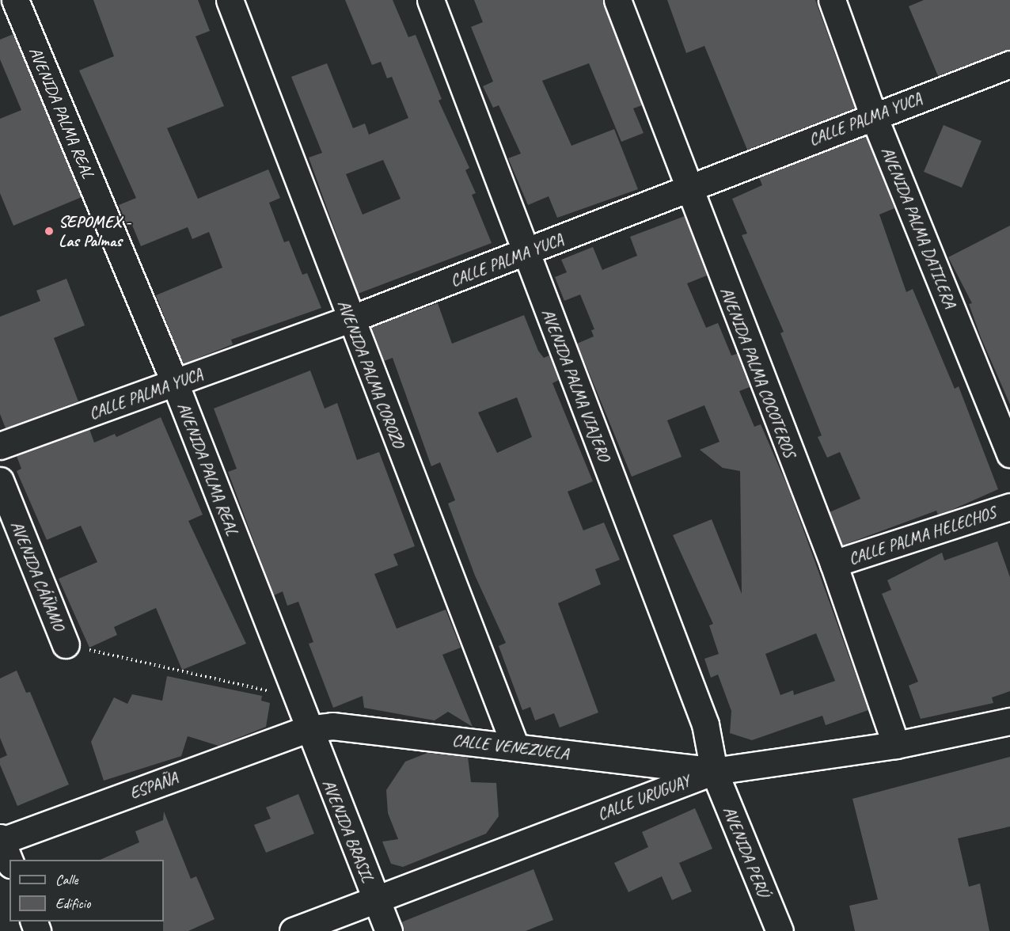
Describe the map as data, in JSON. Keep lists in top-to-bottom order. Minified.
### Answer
{"streets":{"street":["AVENIDA PALMA REAL","CALLE PALMA YUCA","AVENIDA PALMA DATILERA","AVENIDA PALMA COCOTEROS","AVENIDA PALMA COROZO","AVENIDA PALMA VIAJERO","CALLE PALMA HELECHOS","AVENIDA CÁÑAMO","CALLE VENEZUELA","ESPAÑA","CALLE URUGUAY","AVENIDA BRASIL","AVENIDA PERÚ"]},"crossings":[["AVENIDA PALMA REAL","CALLE PALMA YUCA"],["AVENIDA PALMA REAL","CALLE VENEZUELA"],["AVENIDA PALMA REAL","ESPAÑA"],["AVENIDA PALMA REAL","AVENIDA BRASIL"],["CALLE PALMA YUCA","AVENIDA PALMA DATILERA"],["CALLE PALMA YUCA","AVENIDA PALMA COCOTEROS"],["CALLE PALMA YUCA","AVENIDA PALMA COROZO"],["CALLE PALMA YUCA","AVENIDA PALMA VIAJERO"],["AVENIDA PALMA COCOTEROS","CALLE PALMA HELECHOS"],["AVENIDA PALMA COCOTEROS","CALLE URUGUAY"],["AVENIDA PALMA COROZO","CALLE VENEZUELA"],["AVENIDA PALMA VIAJERO","CALLE VENEZUELA"],["AVENIDA PALMA VIAJERO","CALLE URUGUAY"],["AVENIDA PALMA VIAJERO","AVENIDA PERÚ"],["CALLE VENEZUELA","ESPAÑA"],["CALLE VENEZUELA","CALLE URUGUAY"],["CALLE VENEZUELA","AVENIDA BRASIL"],["CALLE VENEZUELA","AVENIDA PERÚ"],["ESPAÑA","AVENIDA BRASIL"],["CALLE URUGUAY","AVENIDA BRASIL"],["CALLE URUGUAY","AVENIDA PERÚ"]],"places":["SEPOMEX - Las Palmas"],"legend":["Calle","Edificio"]}
